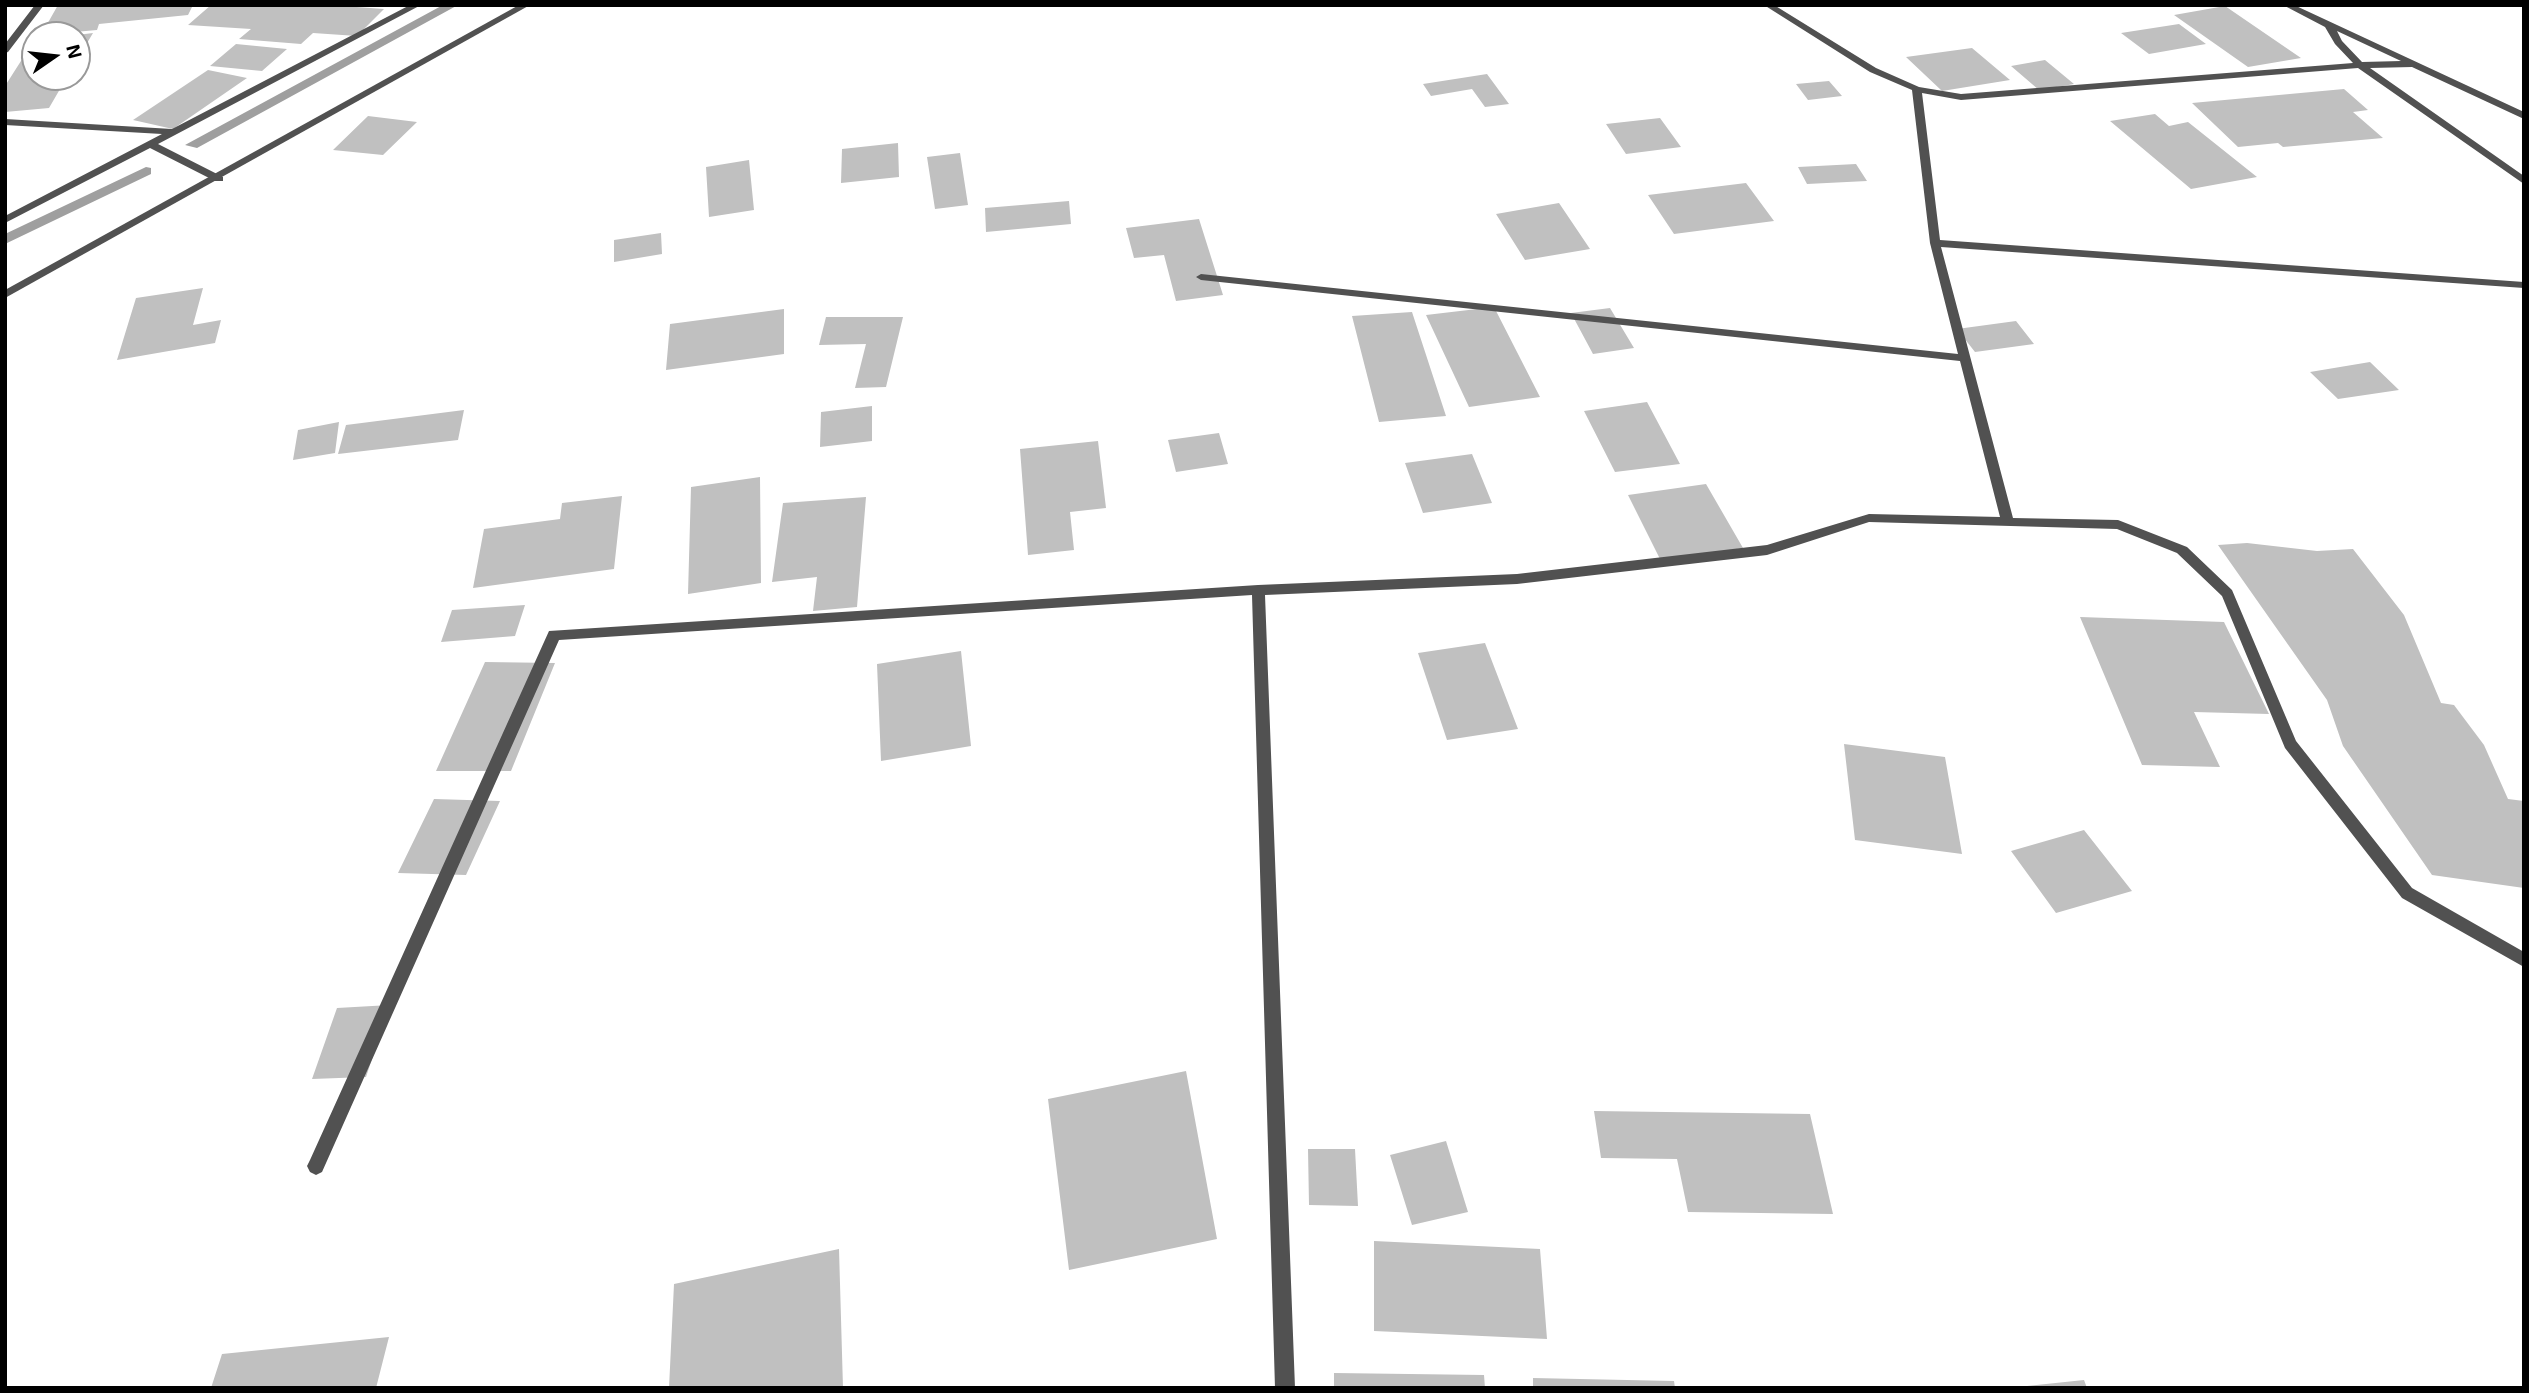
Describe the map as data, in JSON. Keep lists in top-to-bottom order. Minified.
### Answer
{"north":"right"}
